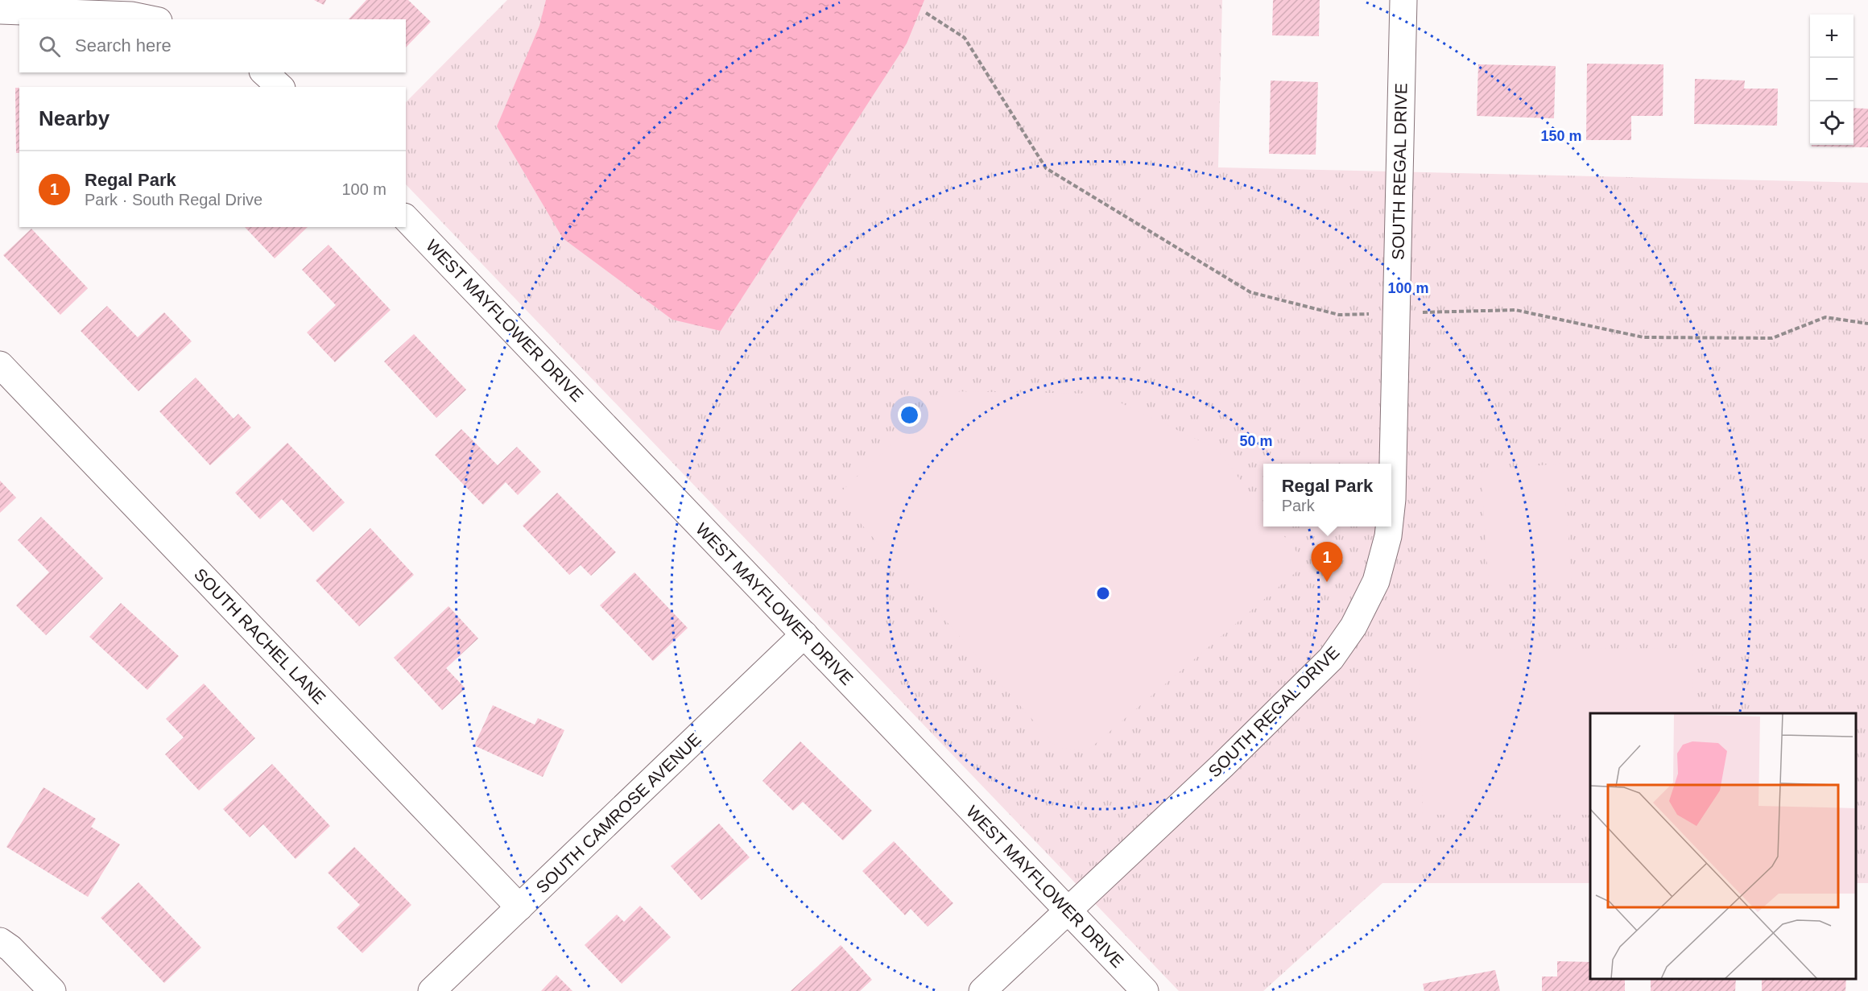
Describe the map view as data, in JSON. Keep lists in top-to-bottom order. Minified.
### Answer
{"streets":{"street":["SOUTH REGAL DRIVE","WEST MAYFLOWER DRIVE","SOUTH RACHEL LANE","SOUTH CAMROSE AVENUE"]},"crossings":[["SOUTH REGAL DRIVE","WEST MAYFLOWER DRIVE"],["WEST MAYFLOWER DRIVE","SOUTH CAMROSE AVENUE"],["SOUTH RACHEL LANE","SOUTH CAMROSE AVENUE"]],"page":{"map_buttons":["+","−"],"search":"Search here","heading":"Nearby","list":[{"mark":"1","name":"Regal Park","note":"Park · South Regal Drive","value":"100 m"}],"popup":["Regal Park","Park"],"pins":"1"},"rings":["150 m","100 m","50 m"]}
